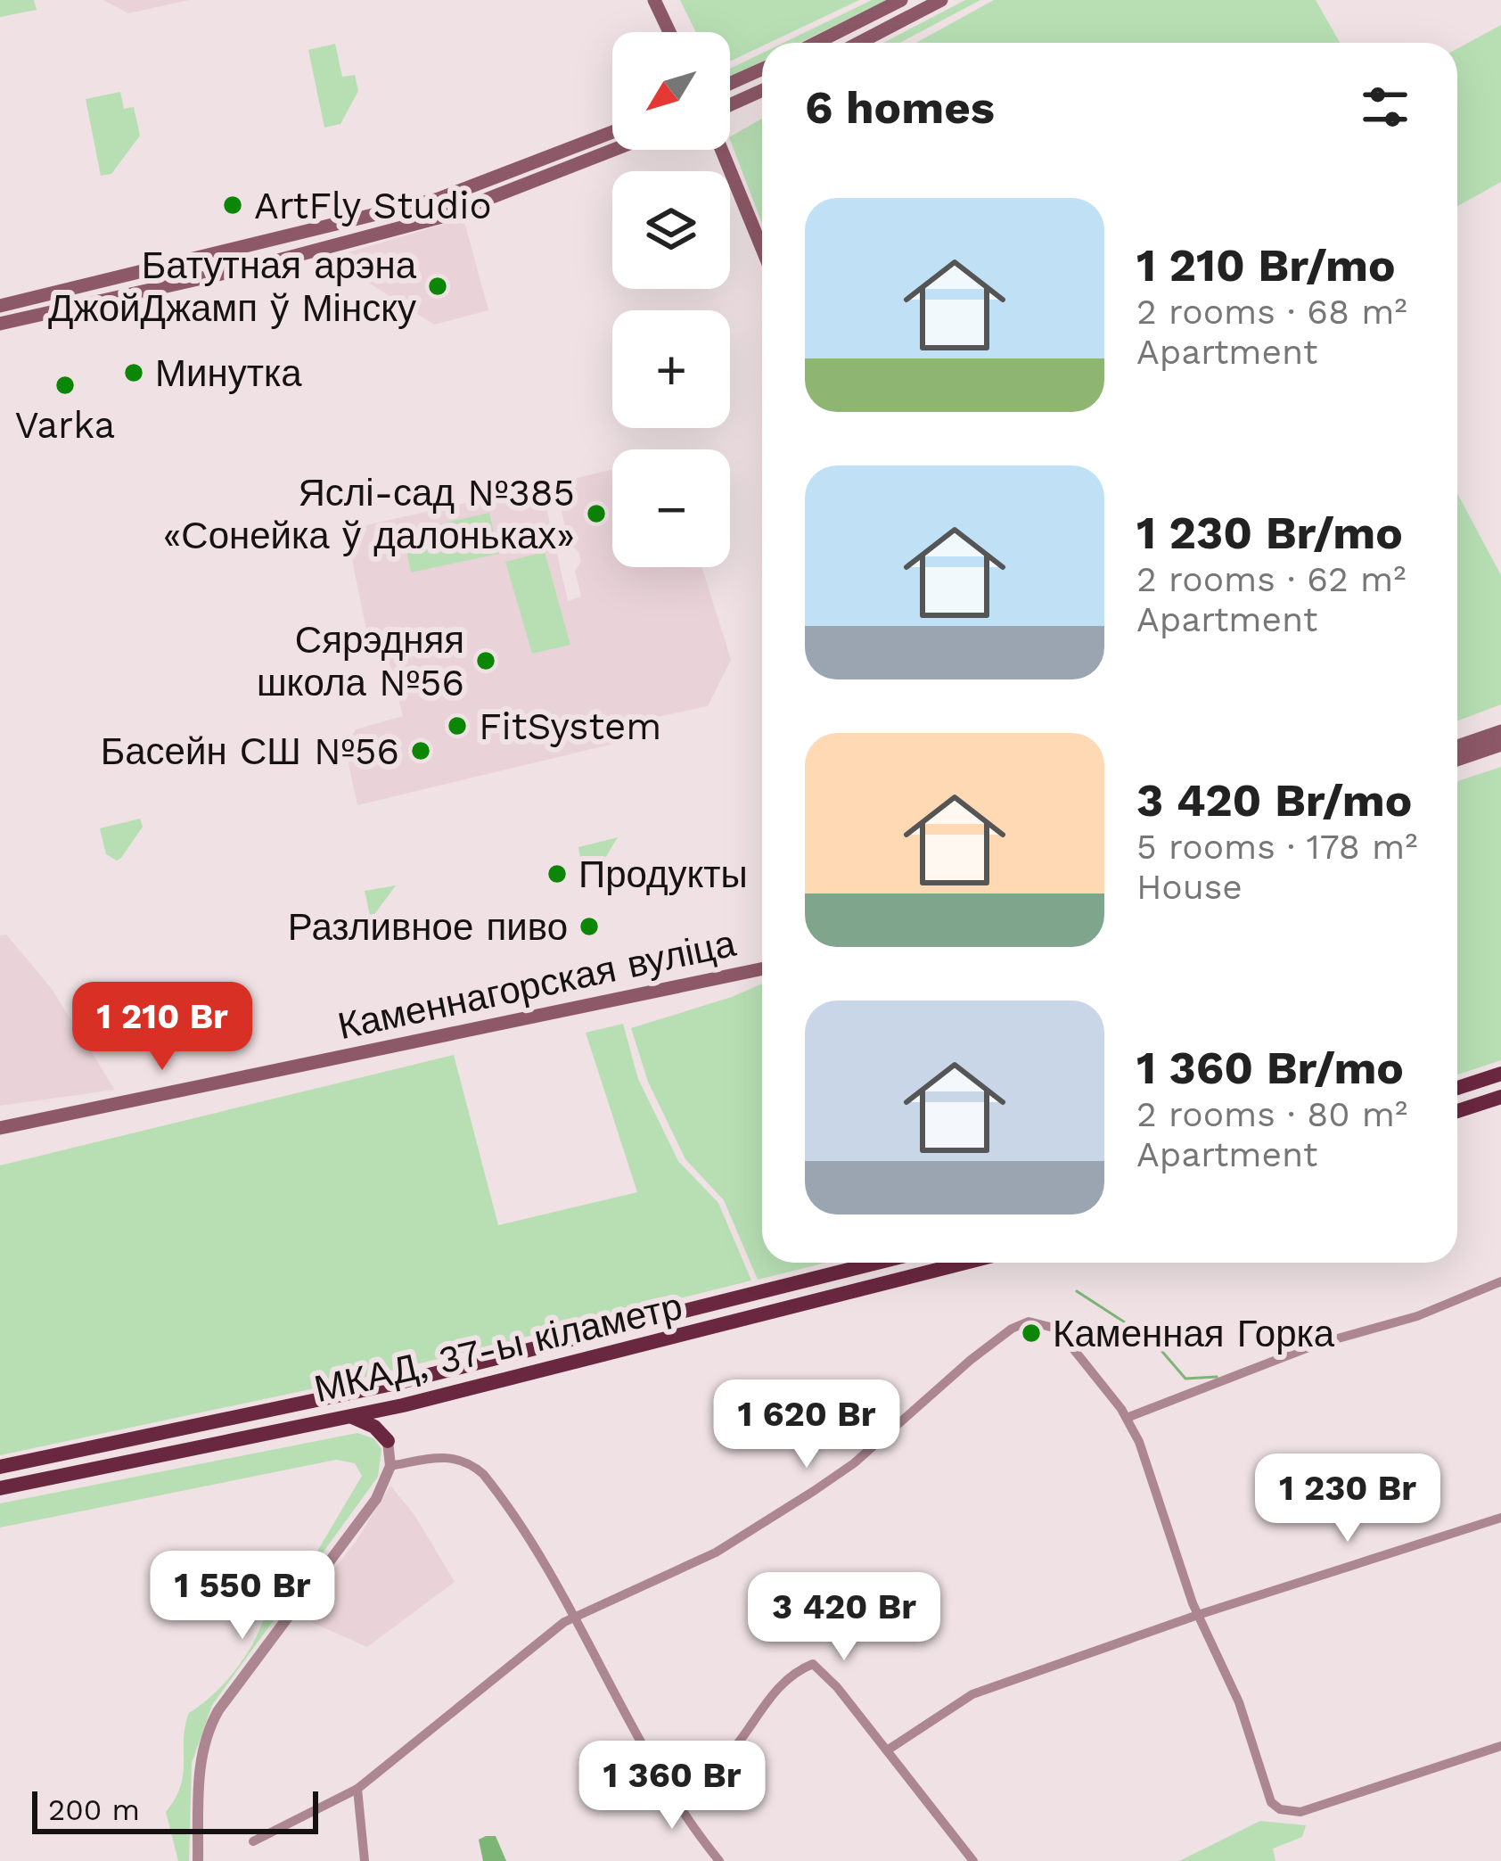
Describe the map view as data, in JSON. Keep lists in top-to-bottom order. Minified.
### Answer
{"streets":{"highway":["МКАД, 37-ы кіламетр"],"main road":["Каменнагорская вуліца"]},"places":["ArtFly Studio","Батутная арэна ДжойДжамп ў Мінску","Минутка","Varka","Яслі-сад №385 «Сонейка ў далоньках»","Сярэдняя школа №56","FitSystem","Басейн СШ №56","Продукты","Разливное пиво","Каменная Горка"],"scale_bar":"200 m","north":"bottom left","page":{"map_buttons":["+","−"],"heading":"6 homes","list":[{"name":"1 210 Br/mo","note":"2 rooms · 68 m² · Apartment"},{"name":"1 230 Br/mo","note":"2 rooms · 62 m² · Apartment"},{"name":"3 420 Br/mo","note":"5 rooms · 178 m² · House"},{"name":"1 360 Br/mo","note":"2 rooms · 80 m² · Apartment"}],"price":["1 210 Br","1 620 Br","1 230 Br","1 550 Br","3 420 Br","1 360 Br"],"scale":"200 m"}}
